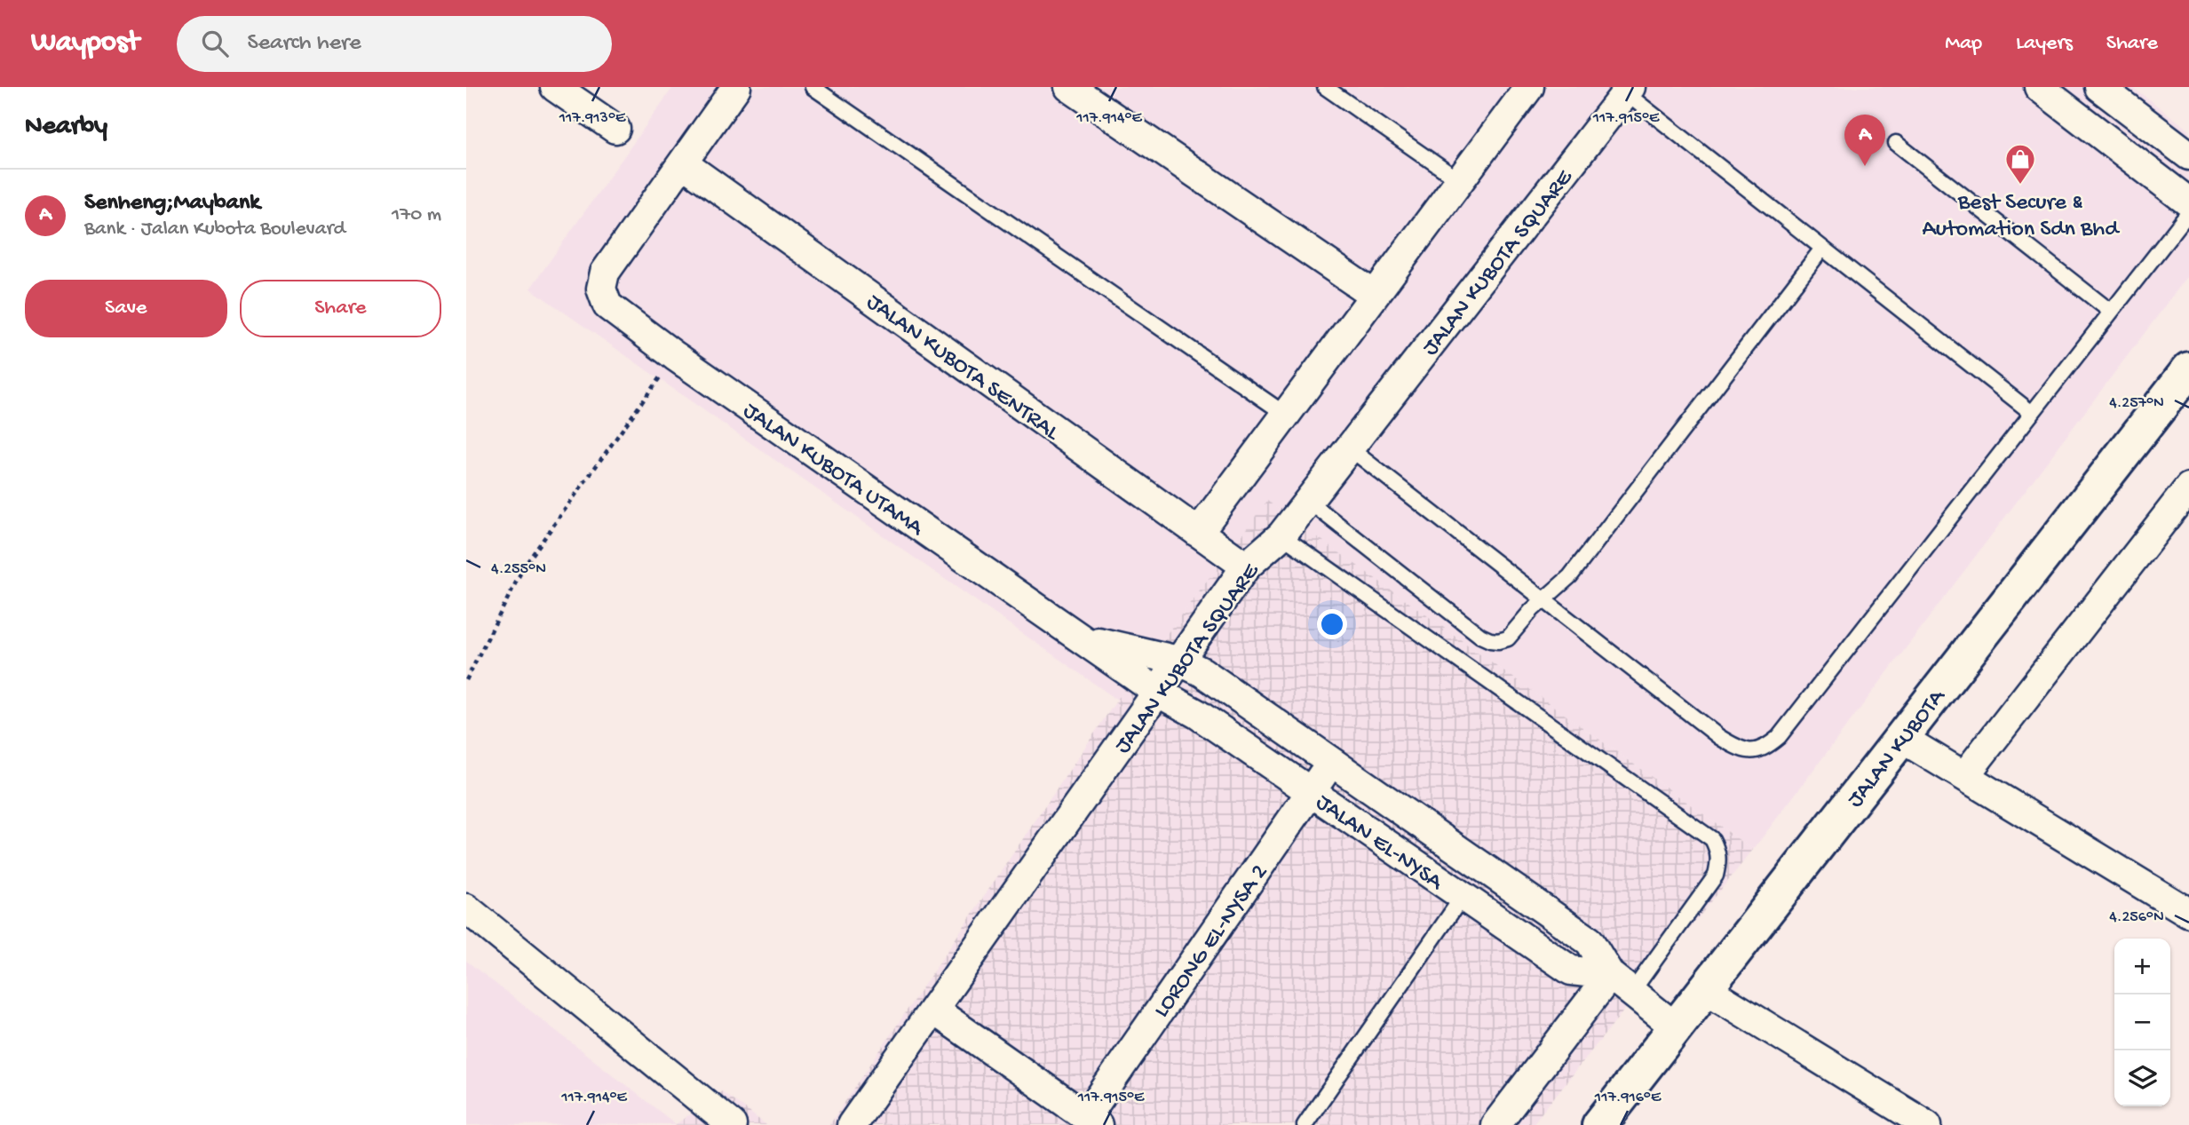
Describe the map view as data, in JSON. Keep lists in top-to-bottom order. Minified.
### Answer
{"streets":{"street":["JALAN KUBOTA SQUARE","JALAN KUBOTA SENTRAL","JALAN KUBOTA UTAMA","JALAN KUBOTA","JALAN EL-NYSA","LORONG EL-NYSA 2"]},"crossings":[["JALAN KUBOTA SQUARE","JALAN KUBOTA SENTRAL"],["JALAN KUBOTA SQUARE","JALAN KUBOTA UTAMA"],["JALAN KUBOTA SQUARE","JALAN EL-NYSA"],["JALAN KUBOTA SENTRAL","JALAN KUBOTA UTAMA"],["JALAN KUBOTA UTAMA","JALAN EL-NYSA"],["JALAN KUBOTA","JALAN EL-NYSA"],["JALAN EL-NYSA","LORONG EL-NYSA 2"]],"places":{"shop":["Best Secure & Automation Sdn Bhd"]},"page":{"header":"Waypost","search":"Search here","nav":["Map","Layers","Share"],"heading":"Nearby","pins":"A","list":[{"mark":"A","name":"Senheng;Maybank","note":"Bank · Jalan Kubota Boulevard","value":"170 m"}],"buttons":["Save","Share"],"map_buttons":["+","−"]},"coordinates":["117.913°E","117.914°E","117.915°E","4.257°N","4.255°N","4.256°N","117.916°E"]}
